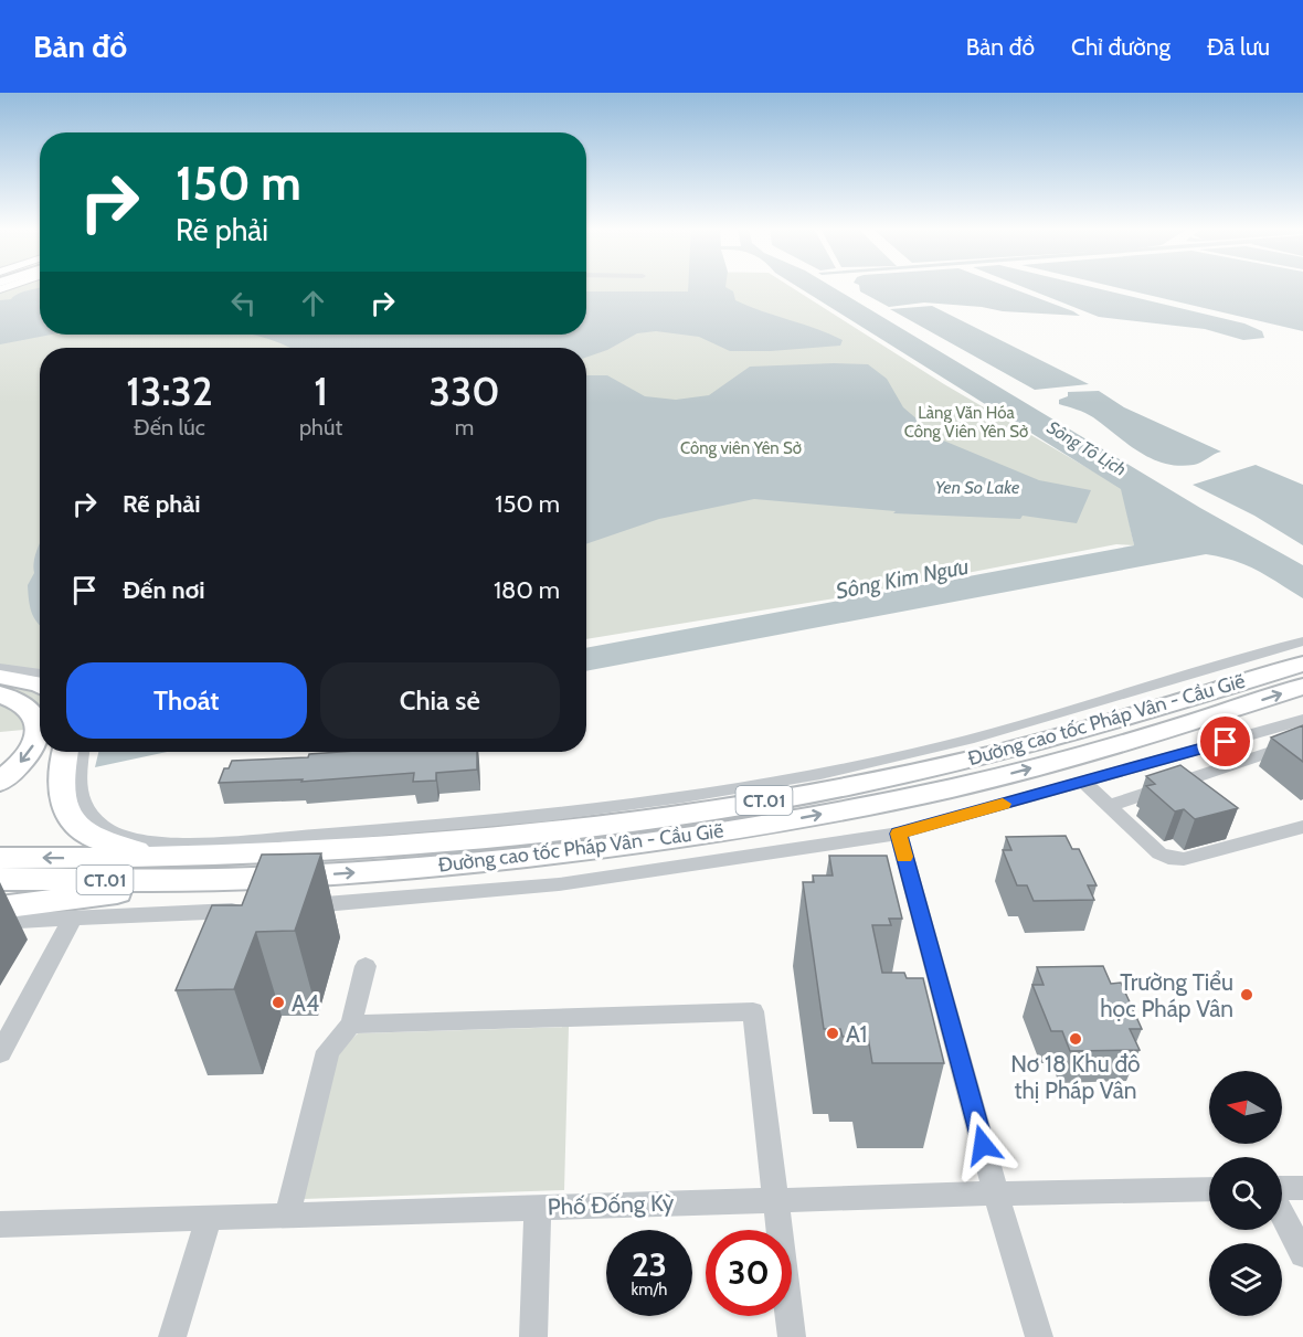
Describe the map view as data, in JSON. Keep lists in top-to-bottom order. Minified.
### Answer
{"streets":{"highway":["Đường cao tốc Pháp Vân - Cầu Giẽ","CT.01"],"street":["Phố Đống Kỳ"]},"water":["Sông Tô Lịch","Yen So Lake","Sông Kim Ngưu"],"parks":["Làng Văn Hóa Công Viên Yên Sở","Công viên Yên Sở"],"places":["Trường Tiểu học Pháp Vân","A4","A1","Nơ 18 Khu đô thị Pháp Vân"],"north":"left","page":{"header":"Bản đồ","nav":["Bản đồ","Chỉ đường","Đã lưu"],"turn":["150 m","Rẽ phải"],"eta":["13:32","Đến lúc","1","phút","330","m"],"list":[{"name":"Rẽ phải","value":"150 m"},{"name":"Đến nơi","value":"180 m"}],"buttons":["Thoát","Chia sẻ"],"speed":"23 km/h","limit":"30"}}
